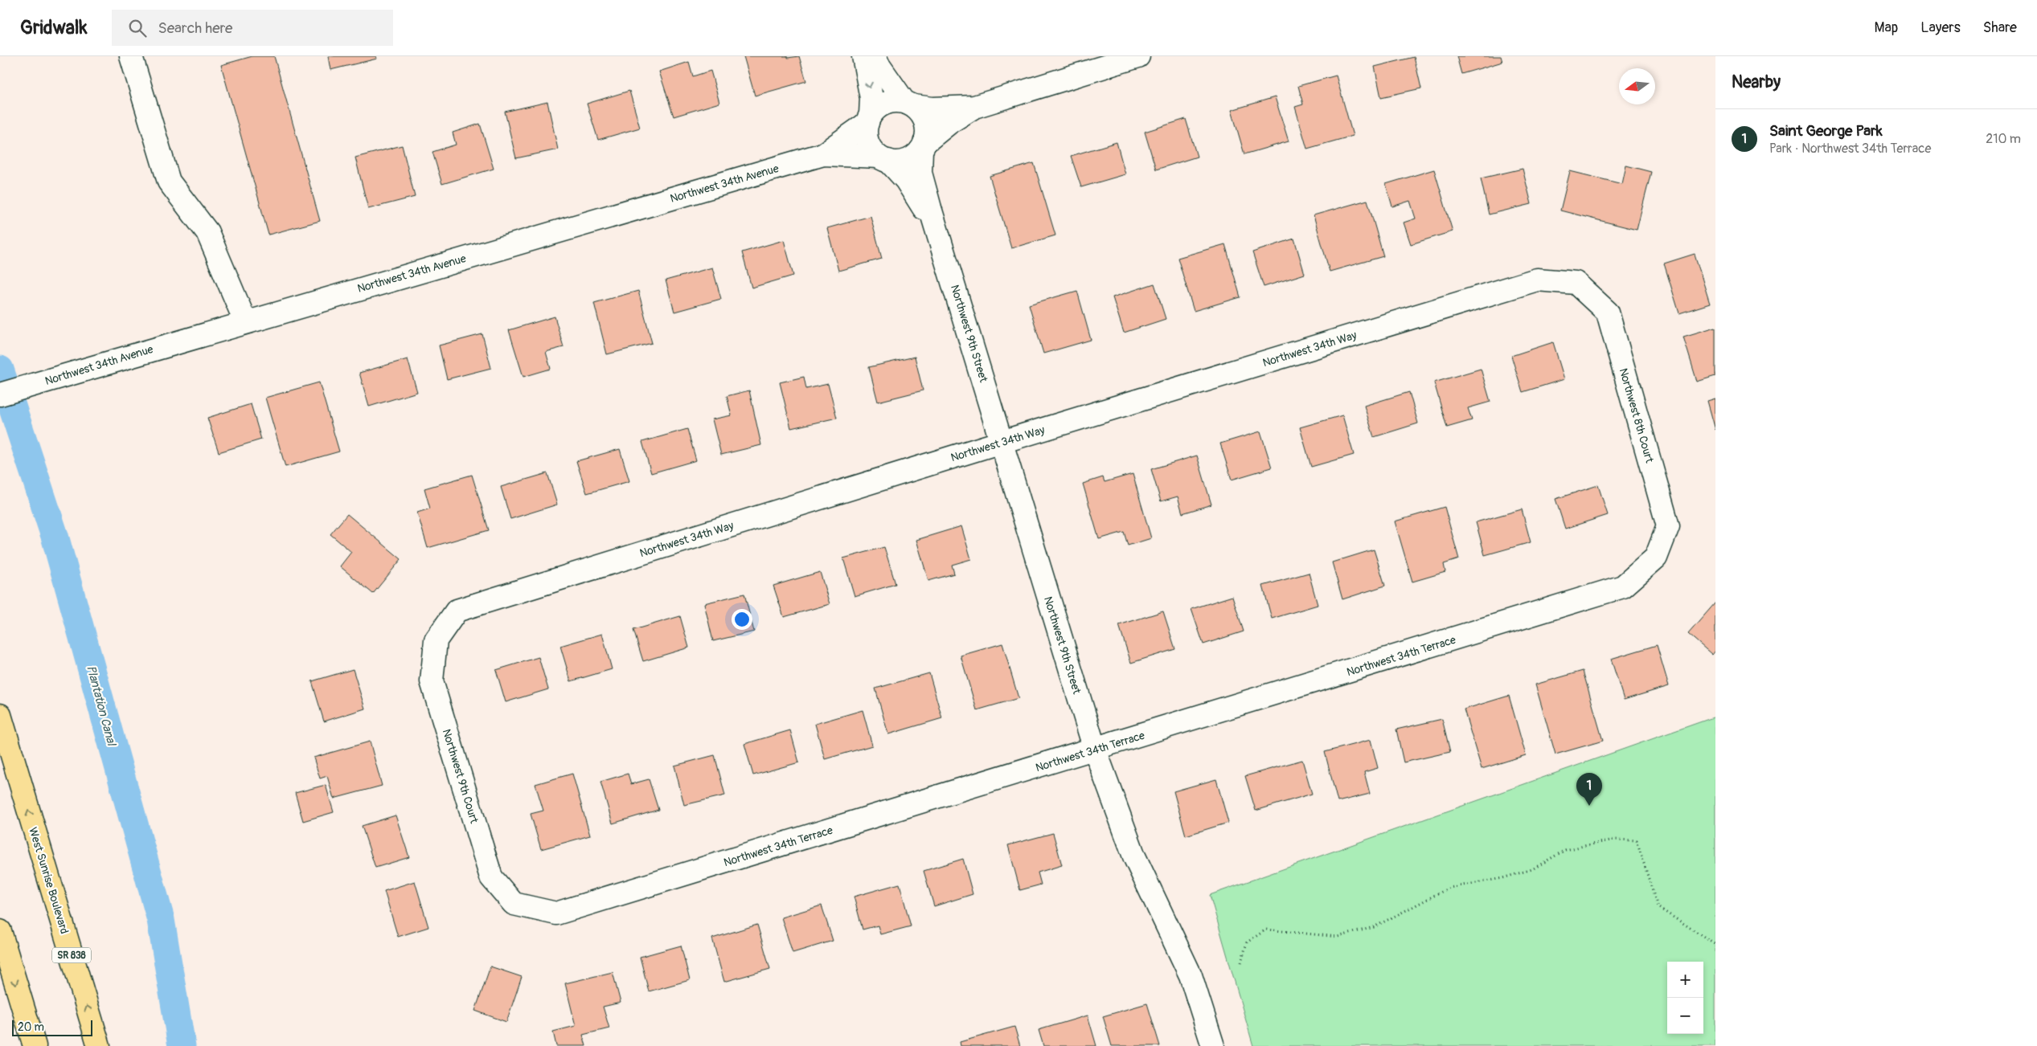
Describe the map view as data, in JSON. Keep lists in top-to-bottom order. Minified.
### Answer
{"streets":{"main road":["West Sunrise Boulevard","SR 838"],"street":["Northwest 34th Avenue","Northwest 9th Street","Northwest 34th Way","Northwest 8th Court","Northwest 34th Terrace","Northwest 9th Court"]},"crossings":[["Northwest 34th Avenue","Northwest 9th Street"],["Northwest 9th Street","Northwest 34th Way"],["Northwest 9th Street","Northwest 34th Terrace"],["Northwest 34th Way","Northwest 8th Court"],["Northwest 34th Way","Northwest 9th Court"],["Northwest 8th Court","Northwest 34th Terrace"],["Northwest 34th Terrace","Northwest 9th Court"]],"water":["Plantation Canal"],"scale_bar":"20 m","north":"left","page":{"header":"Gridwalk","search":"Search here","nav":["Map","Layers","Share"],"heading":"Nearby","list":[{"mark":"1","name":"Saint George Park","note":"Park · Northwest 34th Terrace","value":"210 m"}],"pins":"1","map_buttons":["+","−"],"scale":"20 m"}}
